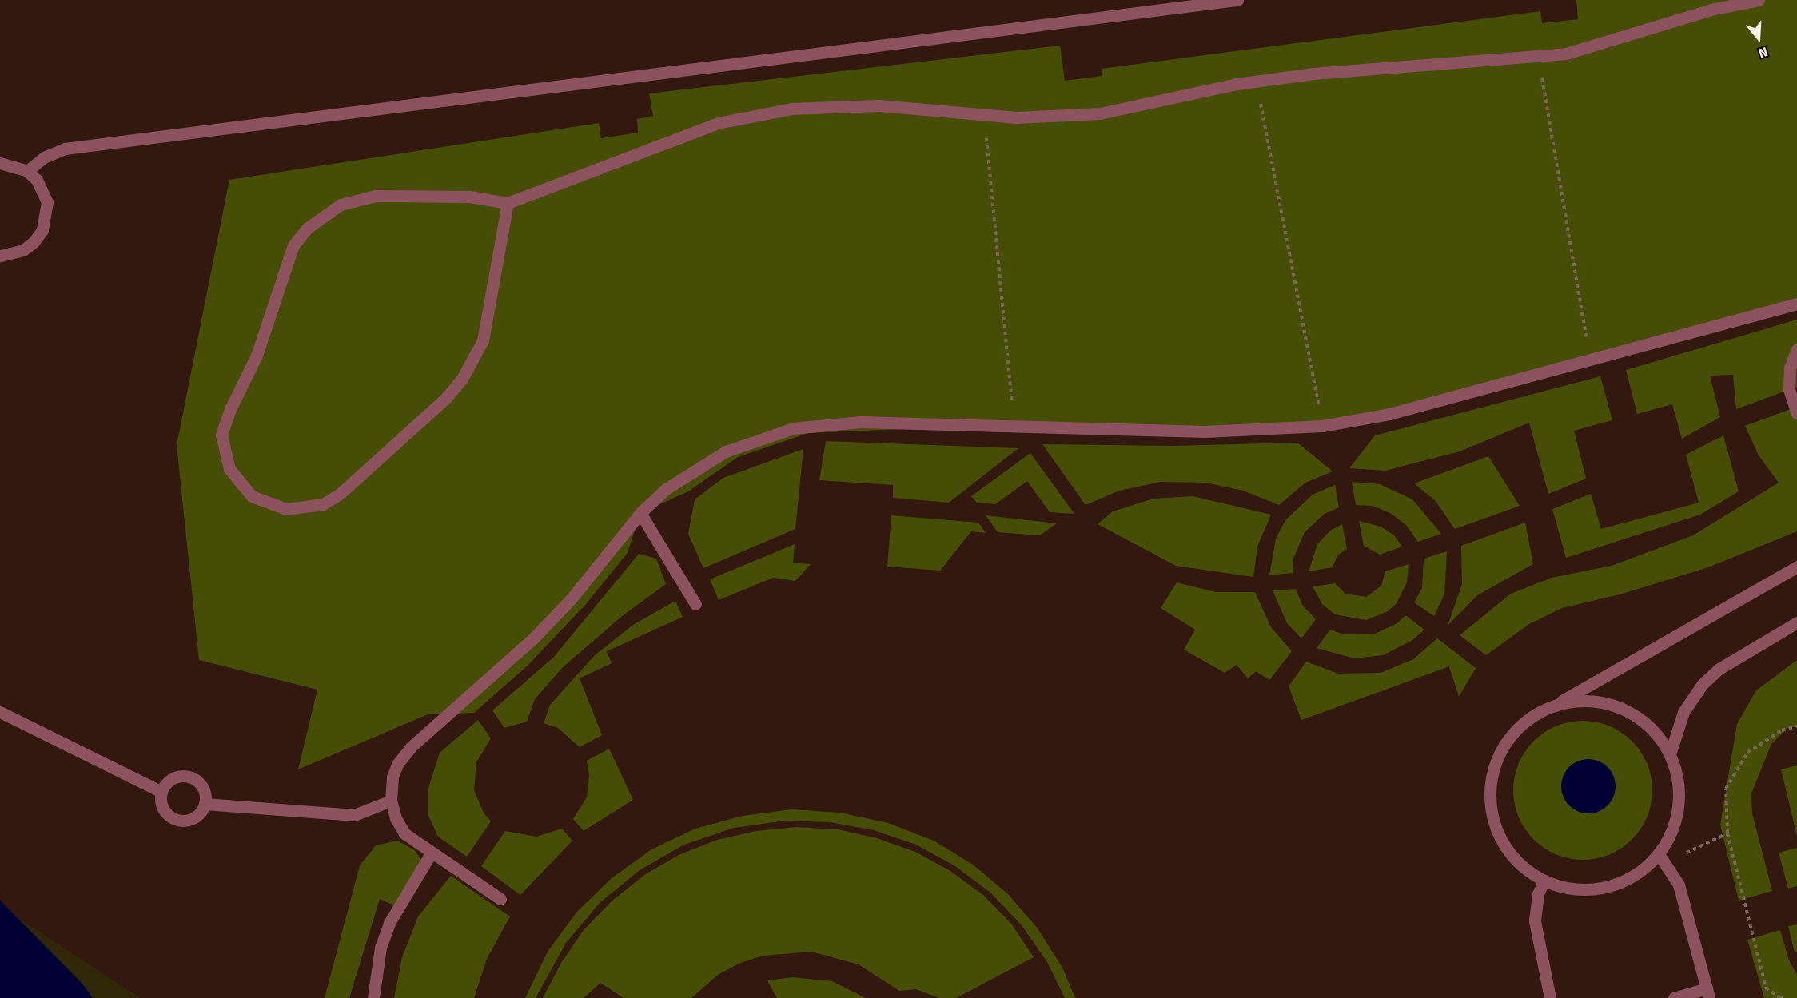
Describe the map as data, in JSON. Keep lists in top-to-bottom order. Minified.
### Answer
{"north":"bottom"}
